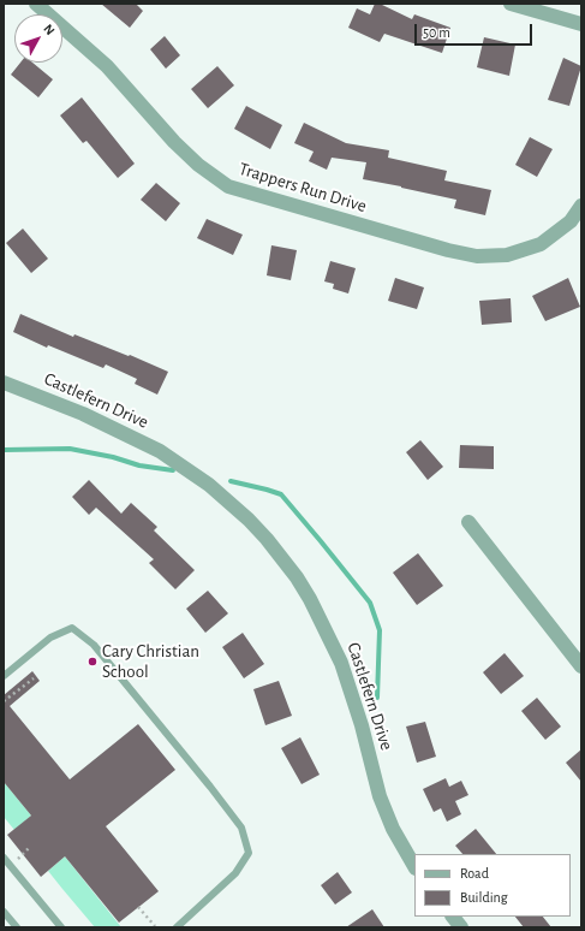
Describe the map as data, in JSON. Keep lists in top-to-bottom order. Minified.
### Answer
{"streets":{"street":["Trappers Run Drive","Castlefern Drive"]},"places":["Cary Christian School"],"legend":["Road","Building"],"scale_bar":"50 m","north":"top right"}
